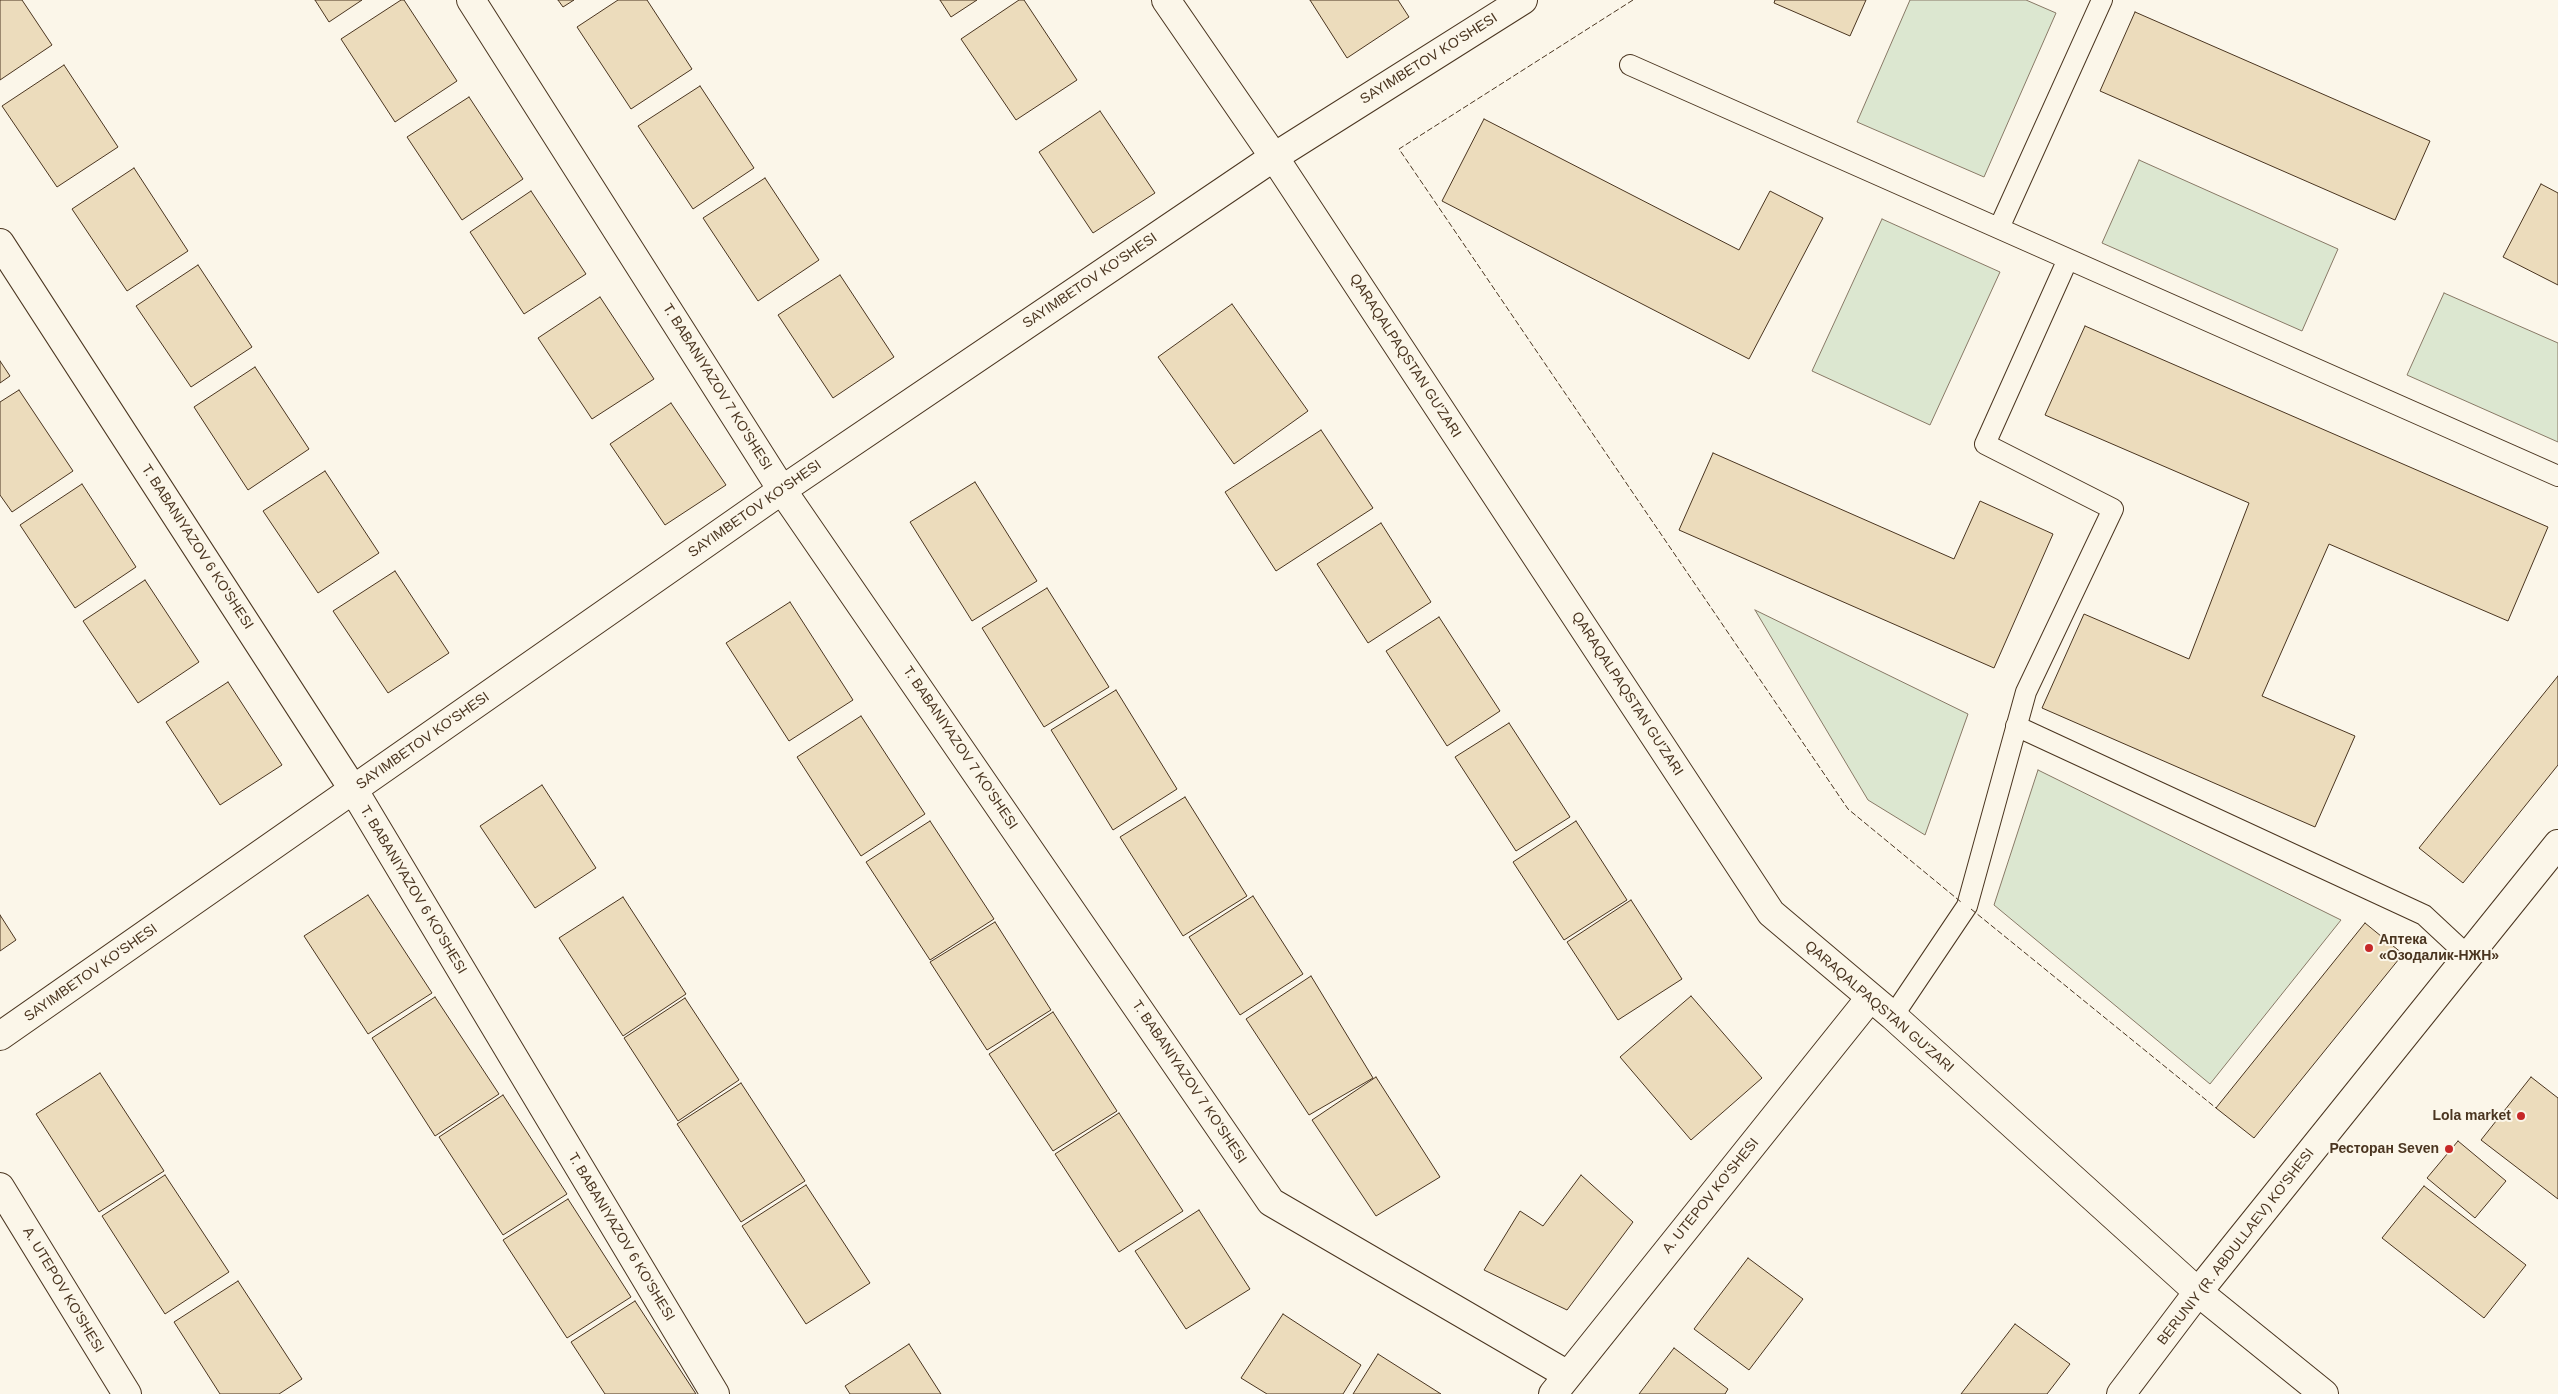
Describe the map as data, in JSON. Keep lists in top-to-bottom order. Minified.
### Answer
{"streets":{"street":["SAYIMBETOV KO'SHESI","QARAQALPAQSTAN GU'ZARI","T. BABANIYAZOV 7 KO'SHESI","T. BABANIYAZOV 6 KO'SHESI","A. UTEPOV KO'SHESI","BERUNIY (R. ABDULLAEV) KO'SHESI"]},"crossings":[["SAYIMBETOV KO'SHESI","QARAQALPAQSTAN GU'ZARI"],["SAYIMBETOV KO'SHESI","T. BABANIYAZOV 7 KO'SHESI"],["SAYIMBETOV KO'SHESI","T. BABANIYAZOV 6 KO'SHESI"],["QARAQALPAQSTAN GU'ZARI","A. UTEPOV KO'SHESI"],["QARAQALPAQSTAN GU'ZARI","BERUNIY (R. ABDULLAEV) KO'SHESI"],["T. BABANIYAZOV 7 KO'SHESI","A. UTEPOV KO'SHESI"]],"places":["Аптека «Озодалик-НЖН»","Lola market","Ресторан Seven"]}
